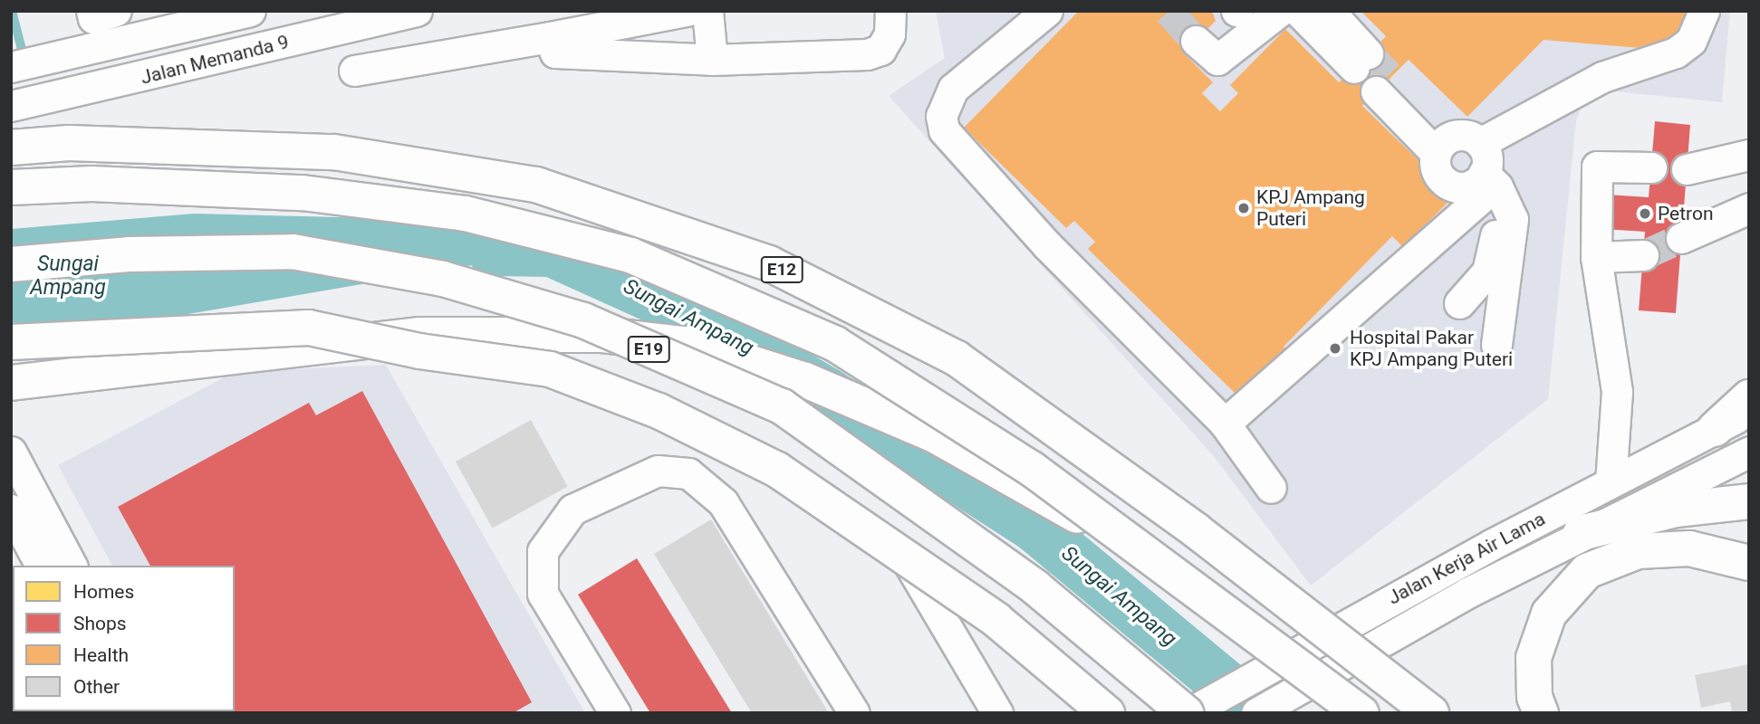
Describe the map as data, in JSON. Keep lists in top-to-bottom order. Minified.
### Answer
{"streets":{"main road":["E12","E19"],"street":["Jalan Memanda 9","Jalan Kerja Air Lama"]},"crossings":[["E19","Jalan Kerja Air Lama"]],"water":["Sungai Ampang"],"places":["KPJ Ampang Puteri","Petron","Hospital Pakar KPJ Ampang Puteri"],"legend":["Homes","Shops","Health","Other"]}
